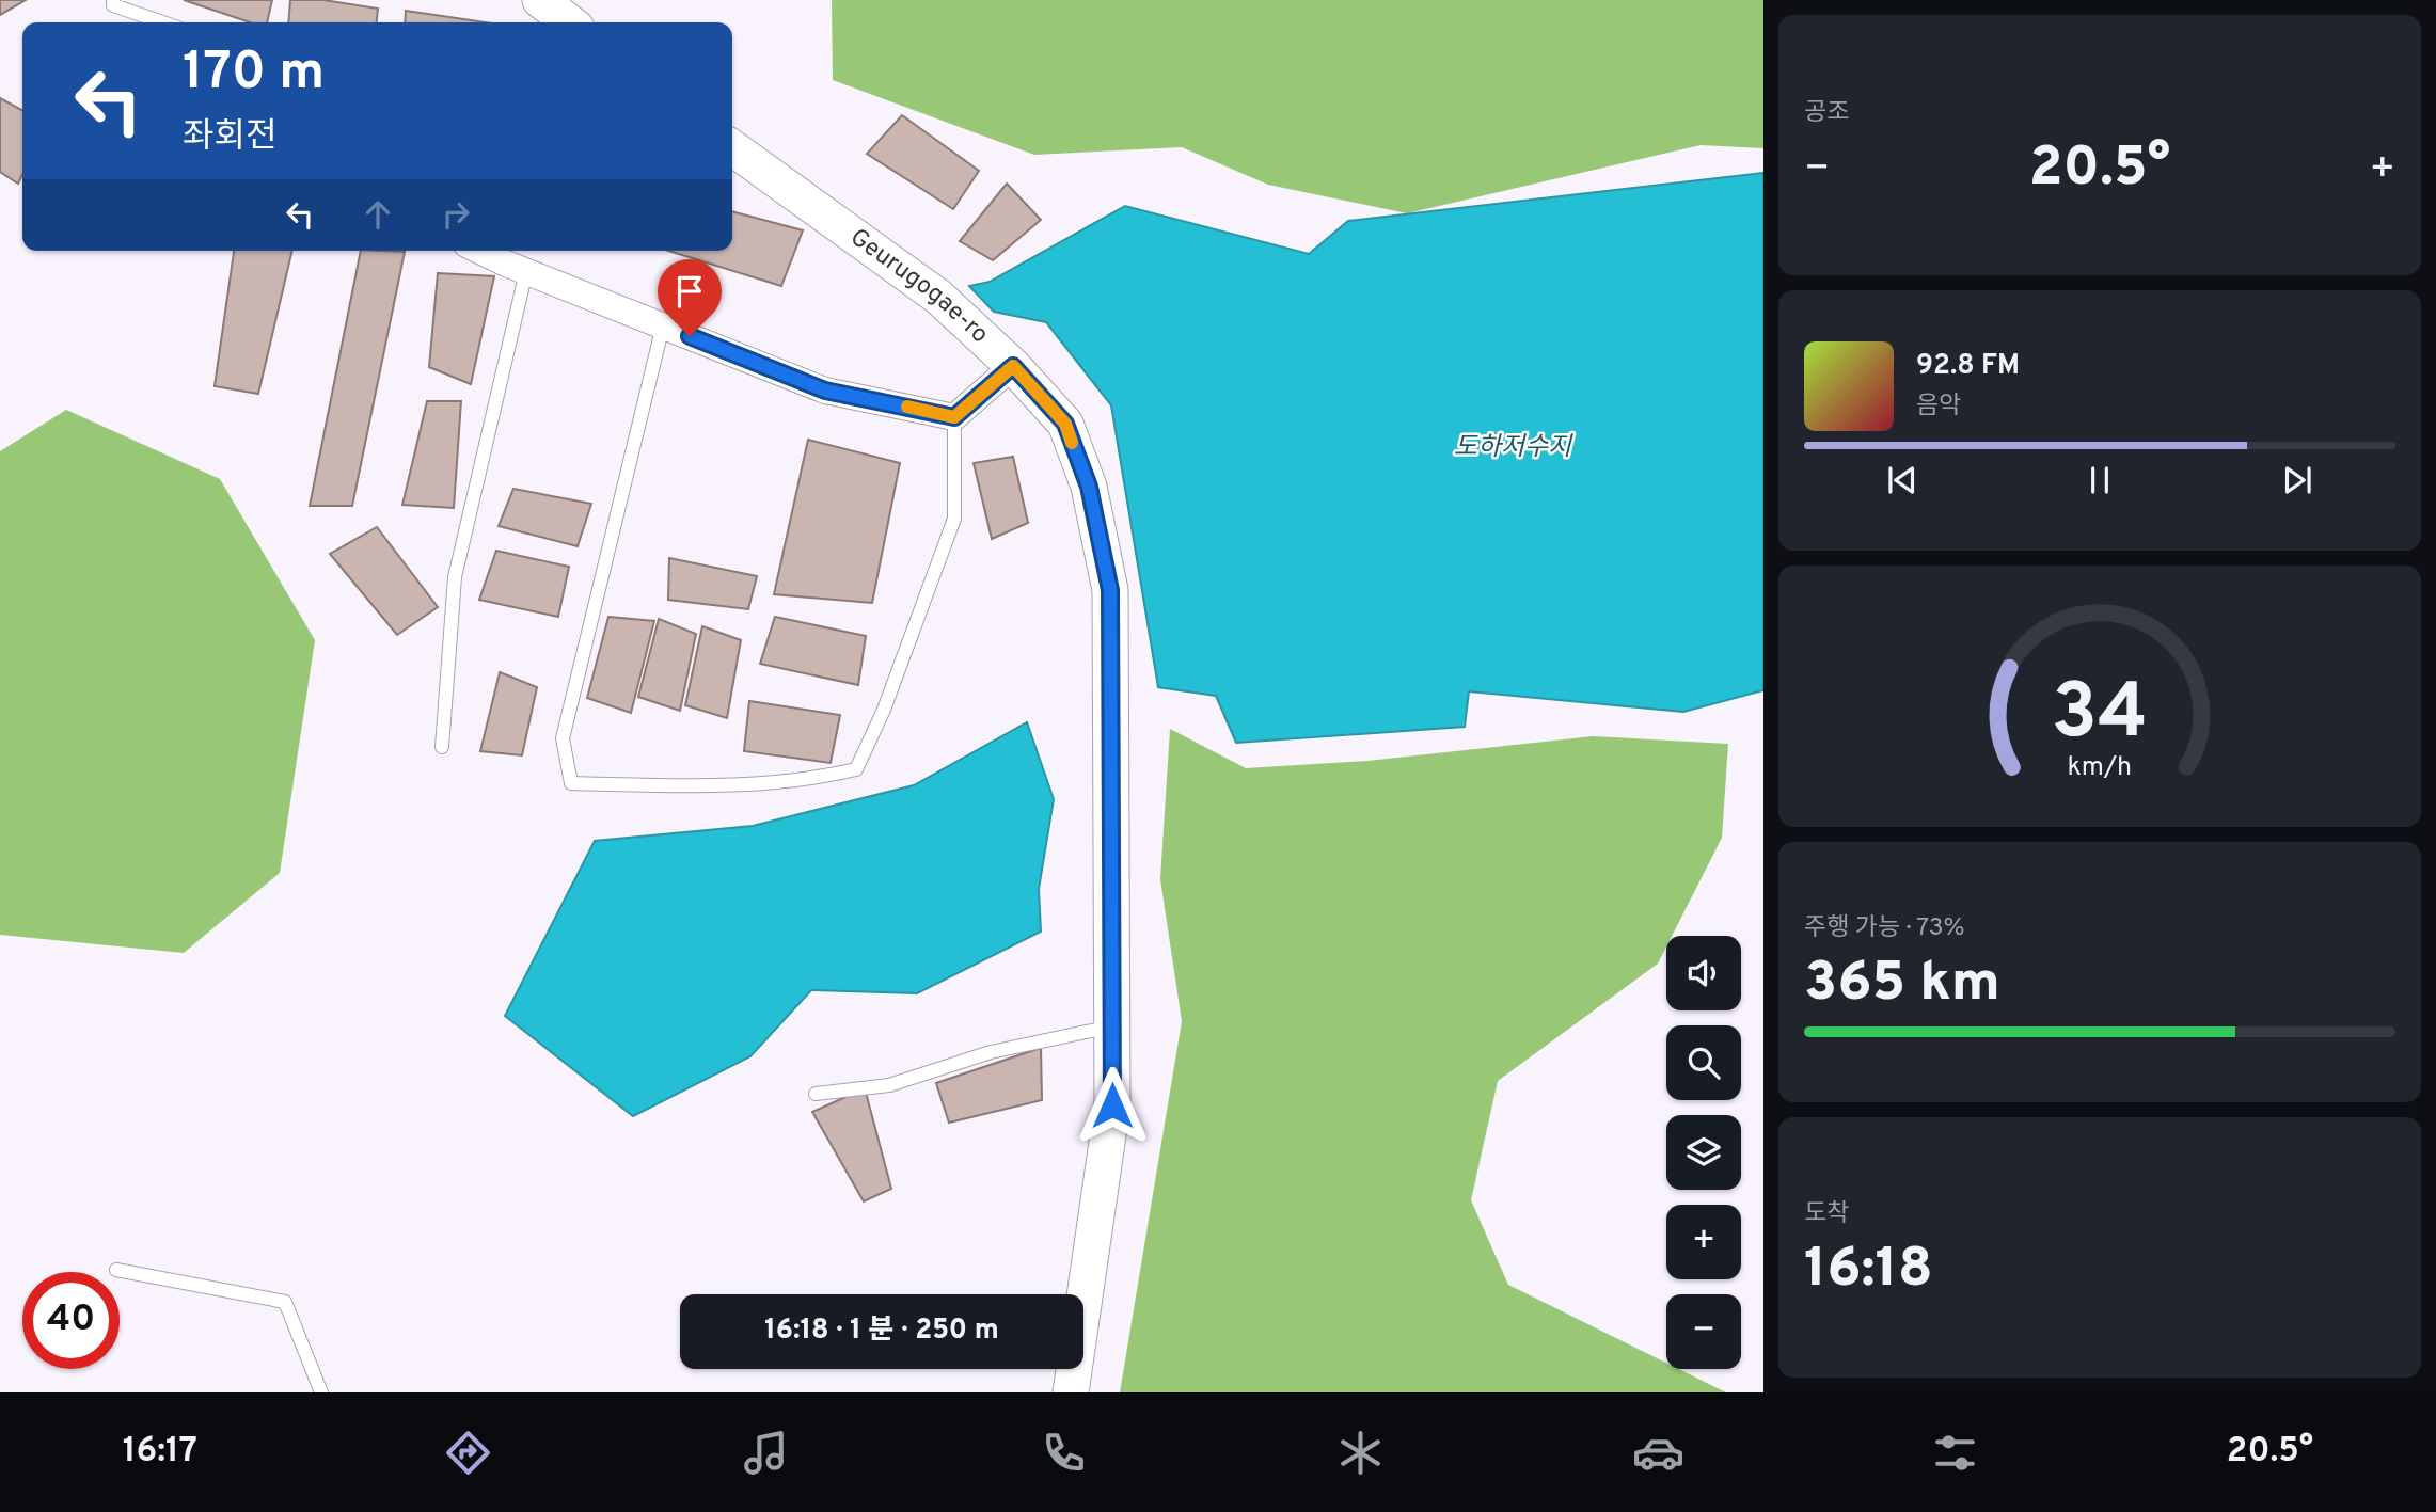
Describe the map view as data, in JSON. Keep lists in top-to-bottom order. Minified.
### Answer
{"streets":{"street":["Geurugogae-ro"]},"water":["도하저수지"],"page":{"tile":["공조",["주행 가능 · 73%","365 km"],["도착","16:18"]],"turn":["170 m","좌회전"],"heat":["−","20.5°","+"],"song":["92.8 FM","음악"],"map_buttons":["+","−"],"limit":"40","trip":"16:18 · 1 분 · 250 m","tabs":["16:17","20.5°"],"gauge":["34","km/h"]}}
